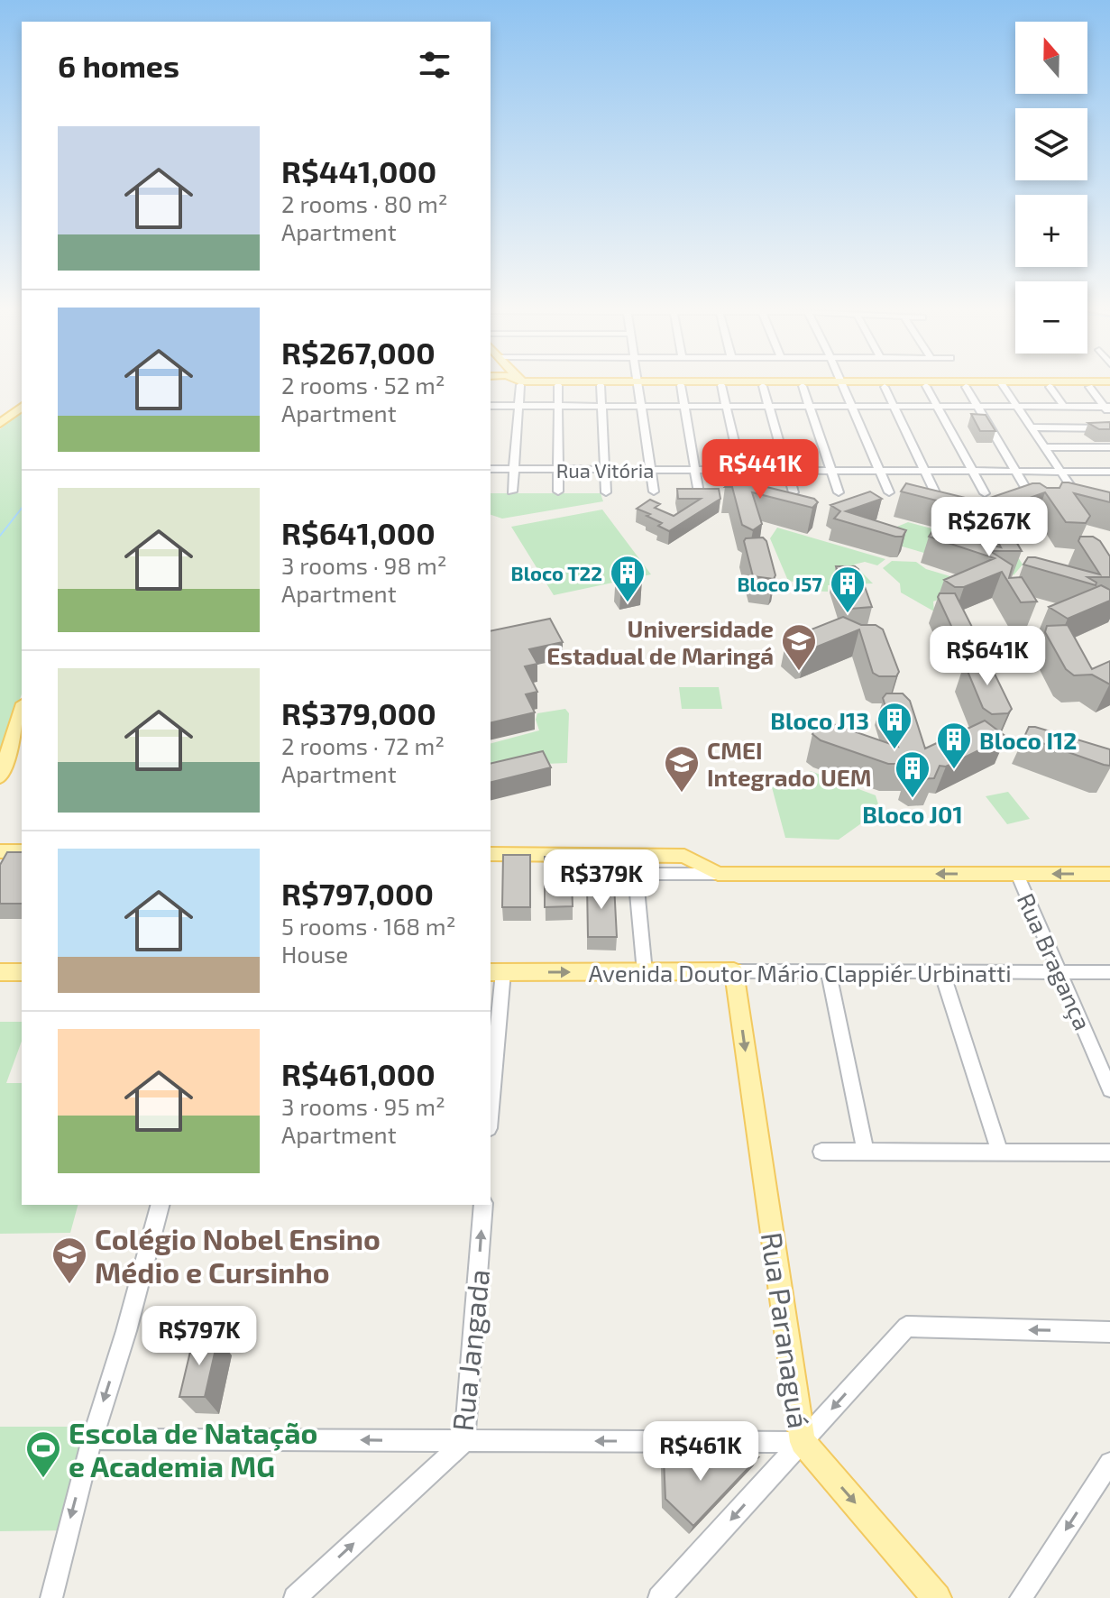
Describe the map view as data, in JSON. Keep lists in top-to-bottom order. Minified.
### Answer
{"streets":{"main road":["Avenida Doutor Mário Clappiér Urbinatti","Rua Paranaguá"],"street":["Rua Vitória","Rua Bragança","Rua Jangada"]},"crossings":[["Rua Bragança","Avenida Doutor Mário Clappiér Urbinatti"],["Avenida Doutor Mário Clappiér Urbinatti","Rua Paranaguá"]],"one_way":["Rua Paranaguá","Rua Jangada"],"places":{"building":["Bloco T22","Bloco J57","Bloco J13","Bloco I12","Bloco J01"],"school or university":["Universidade Estadual de Maringá","CMEI Integrado UEM","Colégio Nobel Ensino Médio e Cursinho"],"sports":["Escola de Natação e Academia MG"]},"north":"top","page":{"map_buttons":["+","−"],"heading":"6 homes","list":[{"name":"R$441,000","note":"2 rooms · 80 m² · Apartment"},{"name":"R$267,000","note":"2 rooms · 52 m² · Apartment"},{"name":"R$641,000","note":"3 rooms · 98 m² · Apartment"},{"name":"R$379,000","note":"2 rooms · 72 m² · Apartment"},{"name":"R$797,000","note":"5 rooms · 168 m² · House"},{"name":"R$461,000","note":"3 rooms · 95 m² · Apartment"}],"price":["R$441K","R$267K","R$641K","R$379K","R$797K","R$461K"]}}
